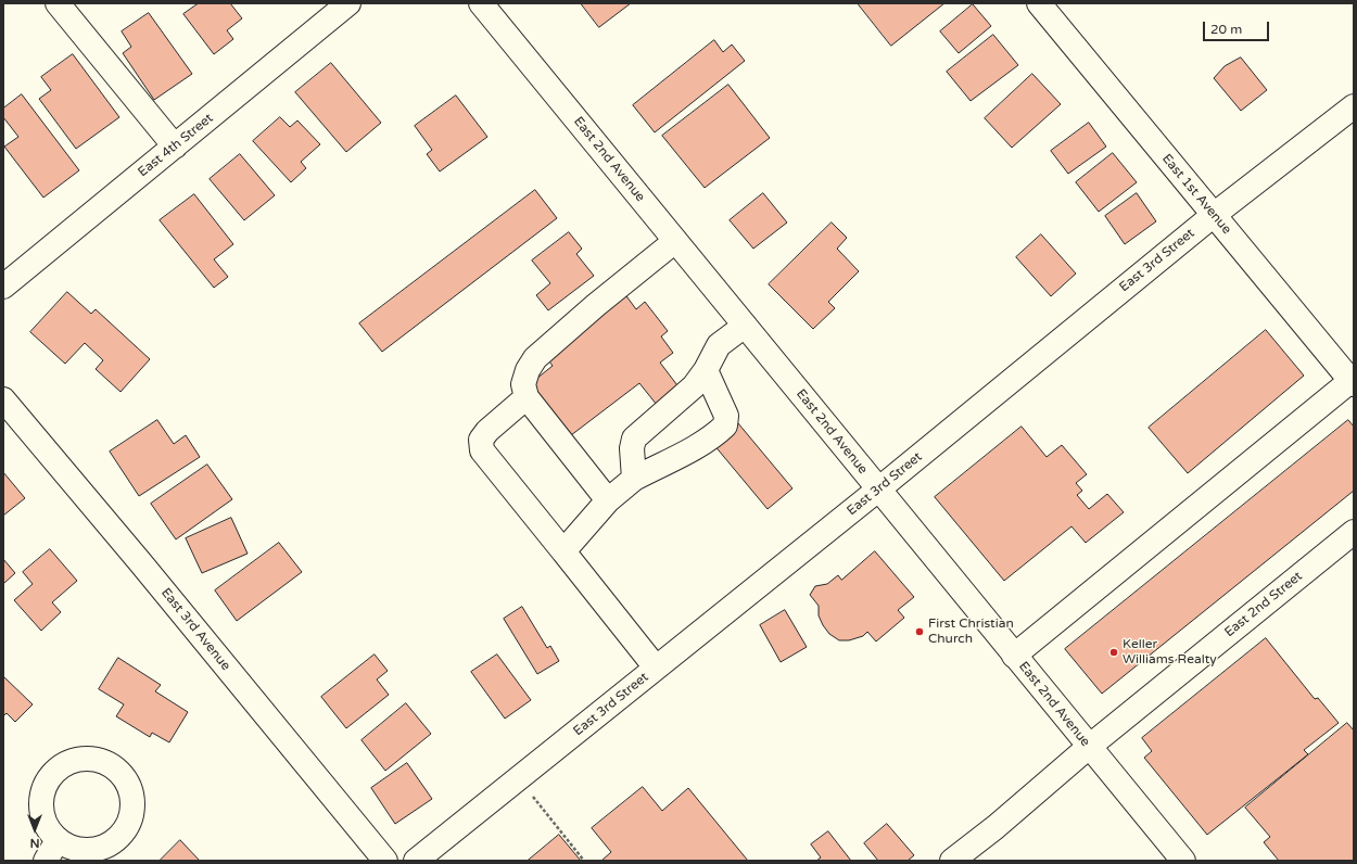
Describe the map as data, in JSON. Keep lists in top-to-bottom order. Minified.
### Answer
{"streets":{"street":["East 4th Street","East 2nd Avenue","East 1st Avenue","East 3rd Street","East 2nd Street","East 3rd Avenue"]},"crossings":[["East 2nd Avenue","East 3rd Street"],["East 2nd Avenue","East 2nd Street"],["East 1st Avenue","East 3rd Street"]],"places":["First Christian Church","Keller Williams Realty"],"scale_bar":"20 m","north":"bottom"}
